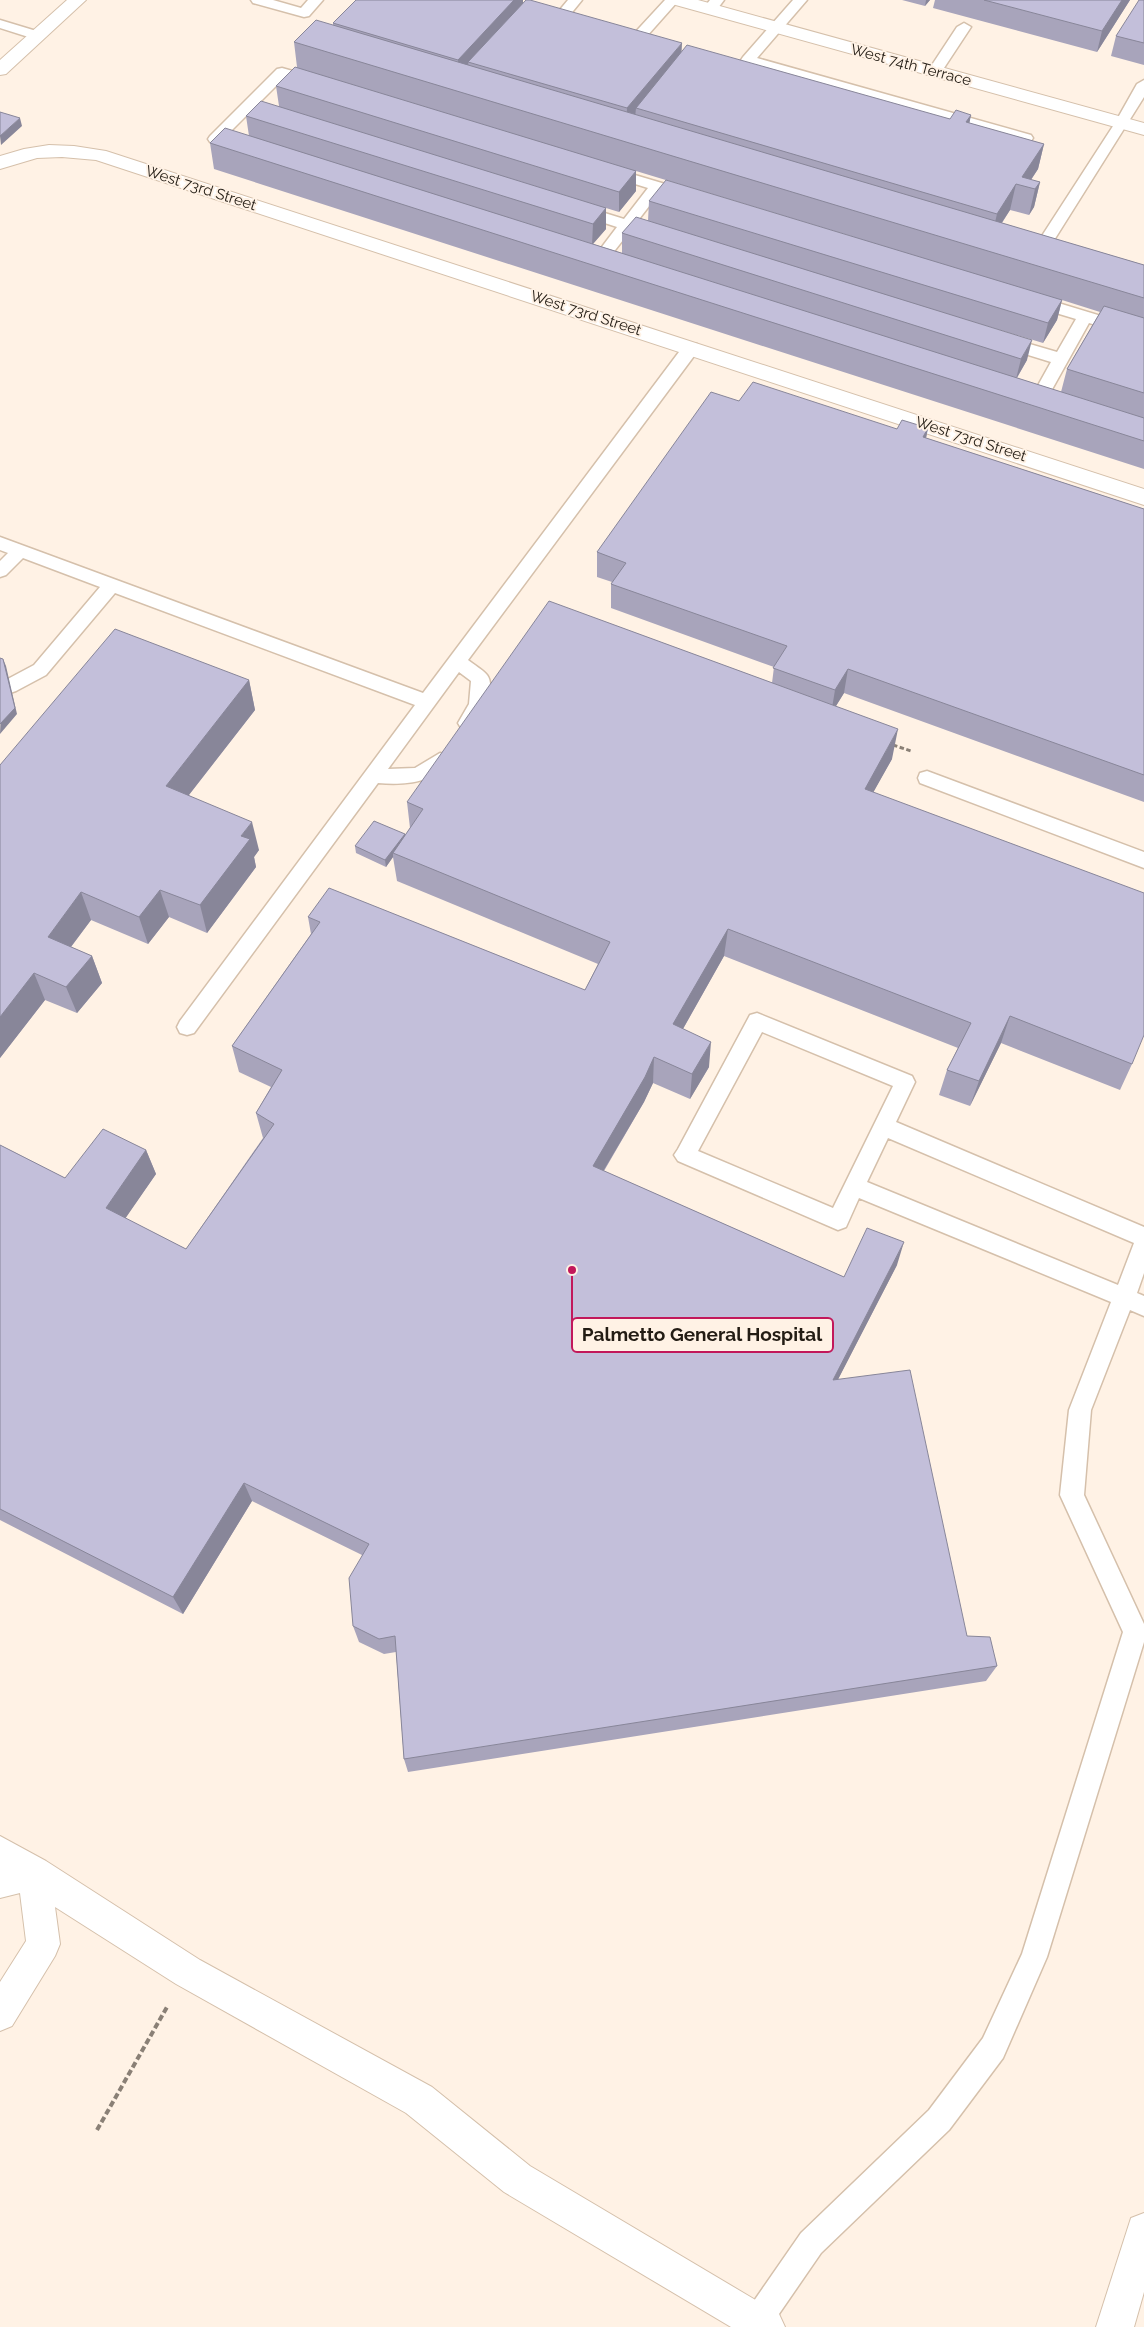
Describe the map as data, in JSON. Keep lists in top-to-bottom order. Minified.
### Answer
{"streets":{"street":["West 74th Terrace","West 73rd Street"]},"places":["Palmetto General Hospital"]}
